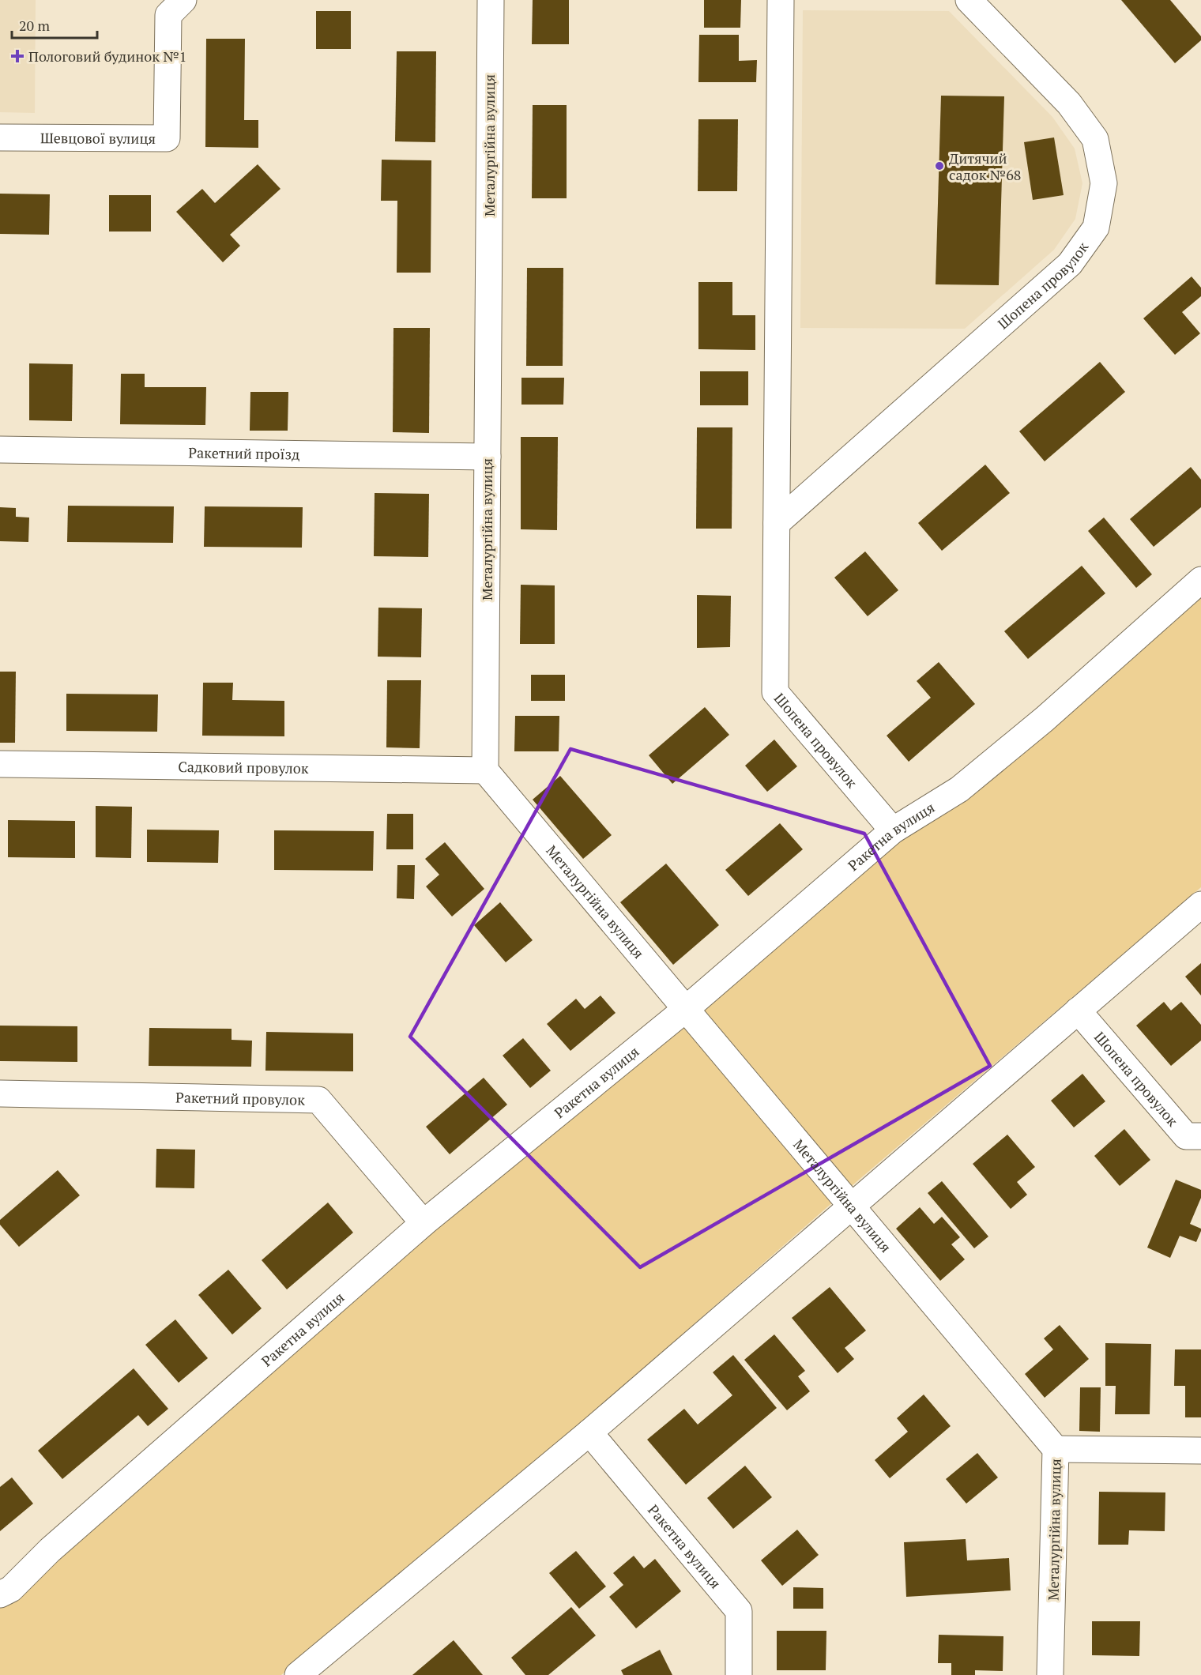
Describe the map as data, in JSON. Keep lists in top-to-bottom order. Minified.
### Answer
{"streets":{"street":["Шевцової вулиця","Металургійна вулиця","Шопена провулок","Ракетний проїзд","Садковий провулок","Ракетна вулиця","Ракетний провулок"]},"crossings":[["Металургійна вулиця","Ракетний проїзд"],["Металургійна вулиця","Садковий провулок"],["Металургійна вулиця","Ракетна вулиця"],["Шопена провулок","Ракетна вулиця"],["Ракетна вулиця","Ракетний провулок"]],"places":{"health":["Пологовий будинок №1"],"other":["Дитячий садок №68"]},"scale_bar":"20 m"}
